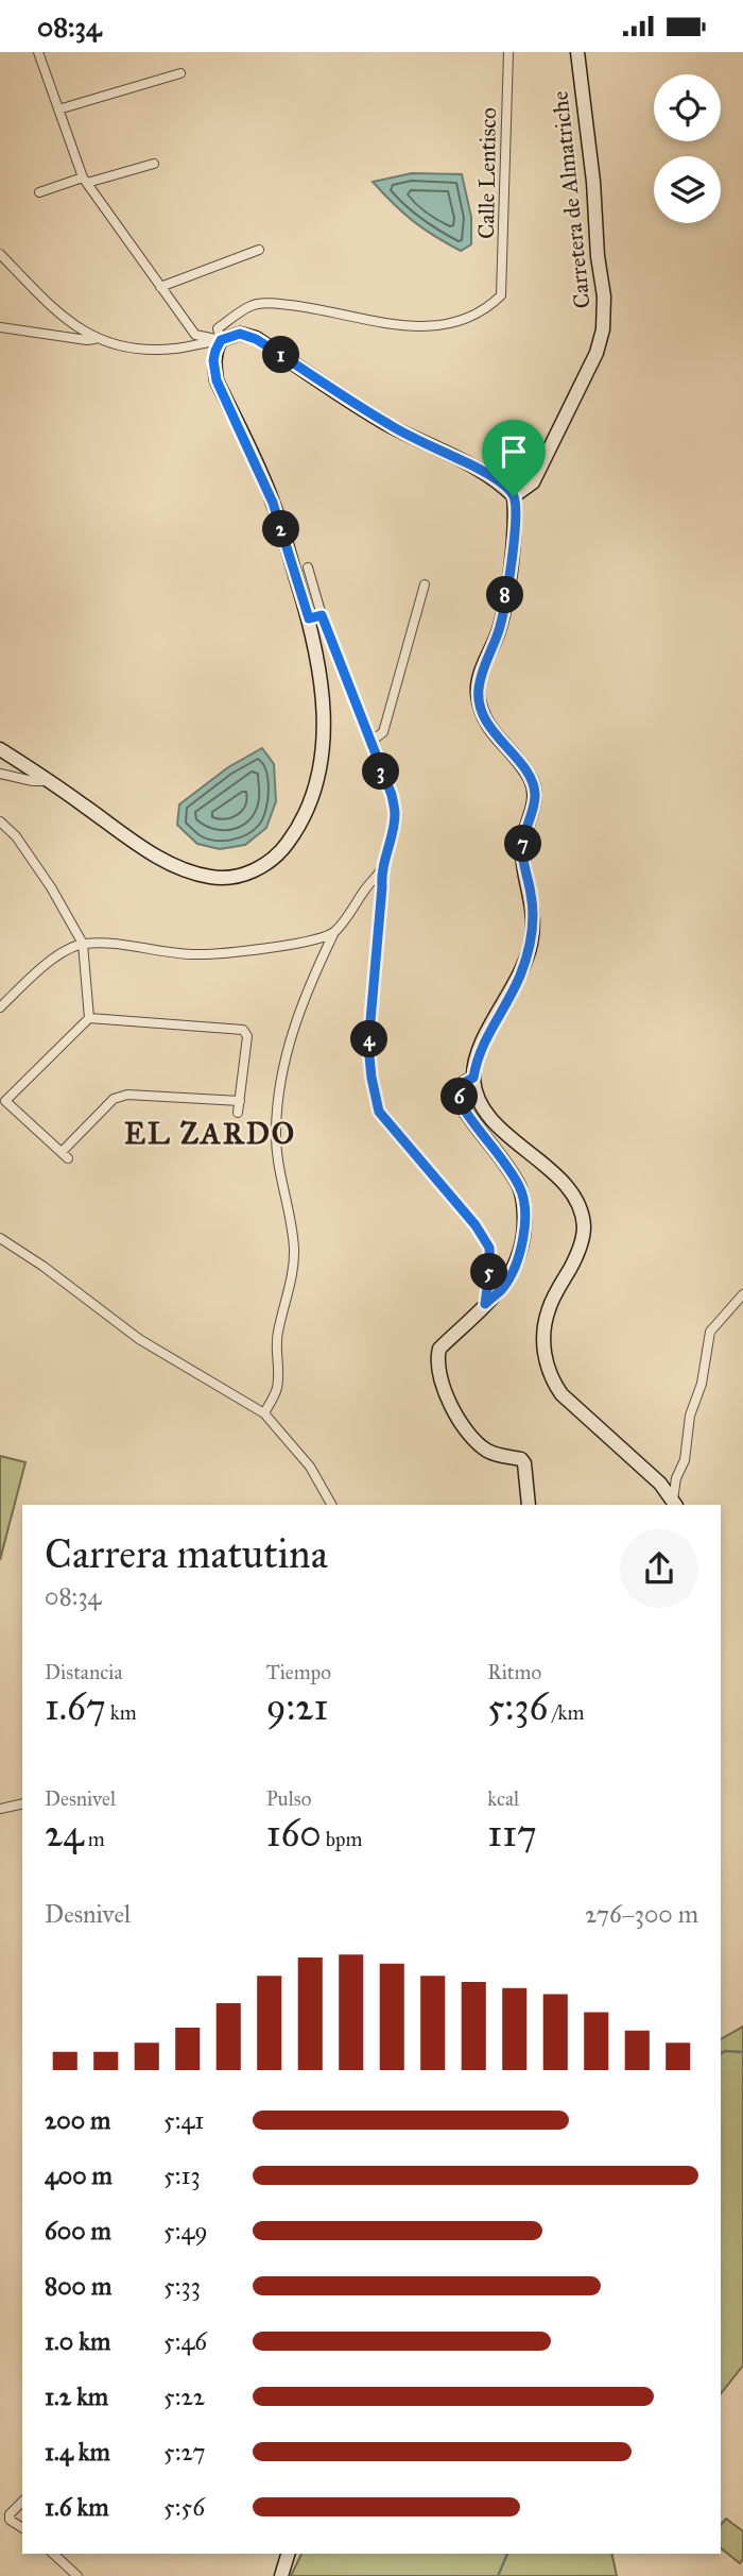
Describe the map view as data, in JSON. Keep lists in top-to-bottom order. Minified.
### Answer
{"streets":{"street":["Calle Lentisco","Carretera de Almatriche"]},"districts":["EL ZARDO"],"page":{"status":"08:34","pins":["1","2","8","3","7","4","6","5"],"heading":["Carrera matutina","08:34"],"stats":[["Distancia","1.67 km"],["Tiempo","9:21"],["Ritmo","5:36 /km"],["Desnivel","24 m"],["Pulso","160 bpm"],["kcal","117"]],"chart":["Desnivel","276–300 m"],"list":[{"name":"200 m","note":"5:41"},{"name":"400 m","note":"5:13"},{"name":"600 m","note":"5:49"},{"name":"800 m","note":"5:33"},{"name":"1.0 km","note":"5:46"},{"name":"1.2 km","note":"5:22"},{"name":"1.4 km","note":"5:27"},{"name":"1.6 km","note":"5:56"}]}}
